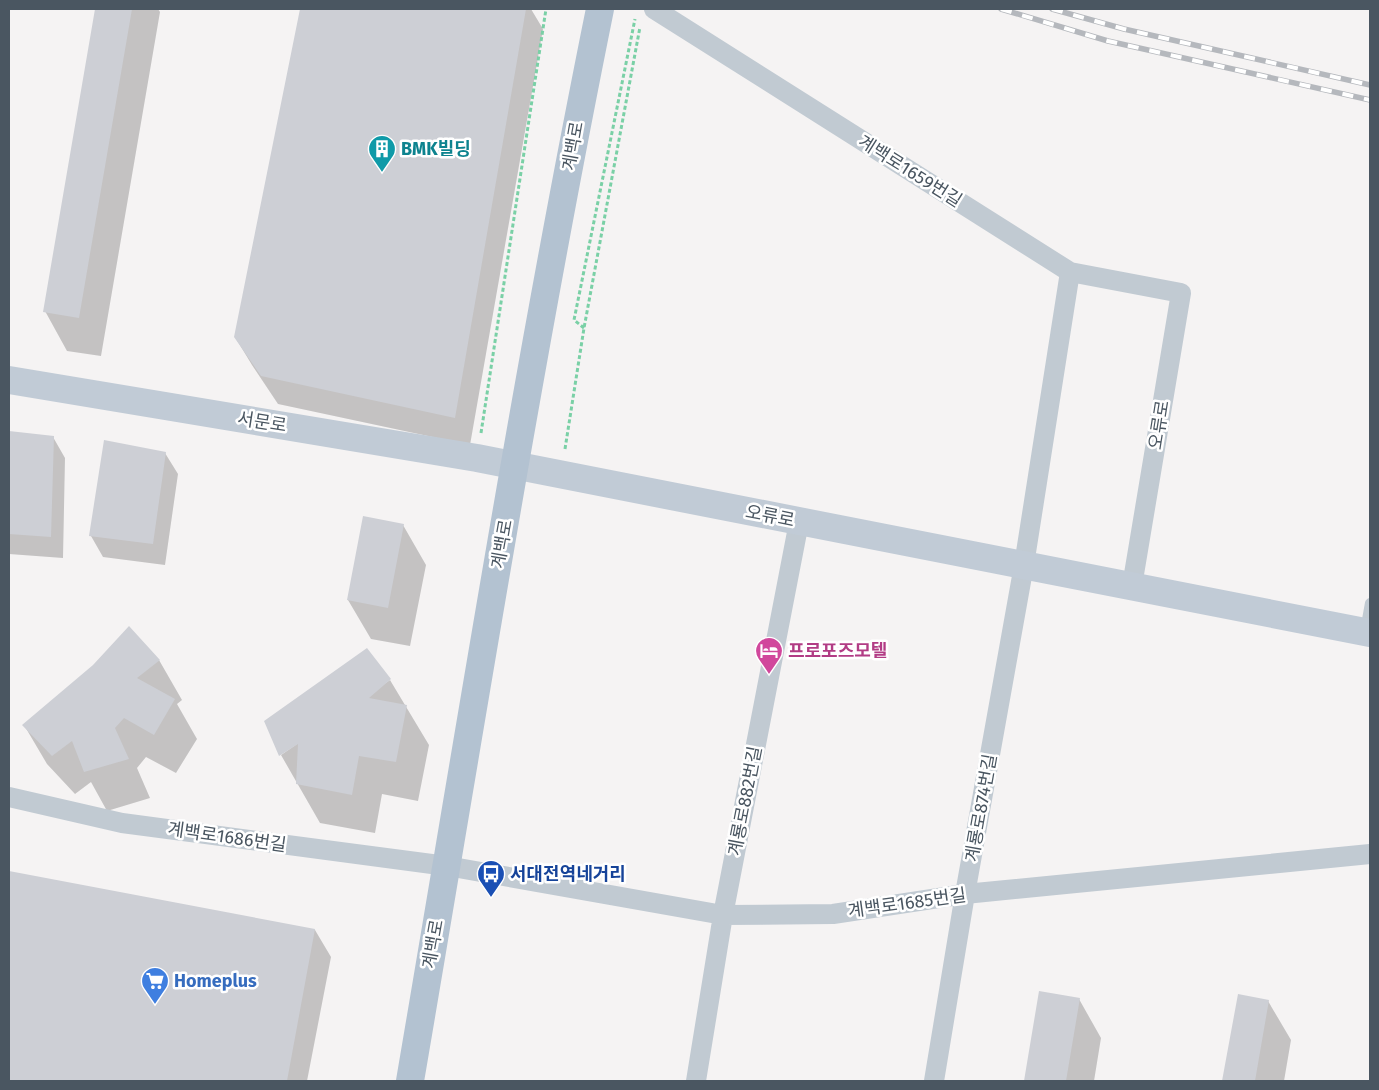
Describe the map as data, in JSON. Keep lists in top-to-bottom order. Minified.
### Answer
{"streets":{"main road":["계백로"],"street":["계백로1659번길","서문로","오류로","계룡로882번길","계룡로874번길","계백로1686번길","계백로1685번길"]},"crossings":[["계백로","서문로"],["계백로","오류로"],["계백로","계백로1686번길"],["계백로","계백로1685번길"],["계백로1659번길","오류로"],["서문로","오류로"],["오류로","계룡로882번길"],["오류로","계룡로874번길"],["계룡로882번길","계백로1685번길"],["계룡로874번길","계백로1685번길"],["계백로1686번길","계백로1685번길"]],"places":{"building":["BMK빌딩"],"hotel":["프로포즈모텔"],"bus stop":["서대전역네거리"],"supermarket":["Homeplus"]}}
